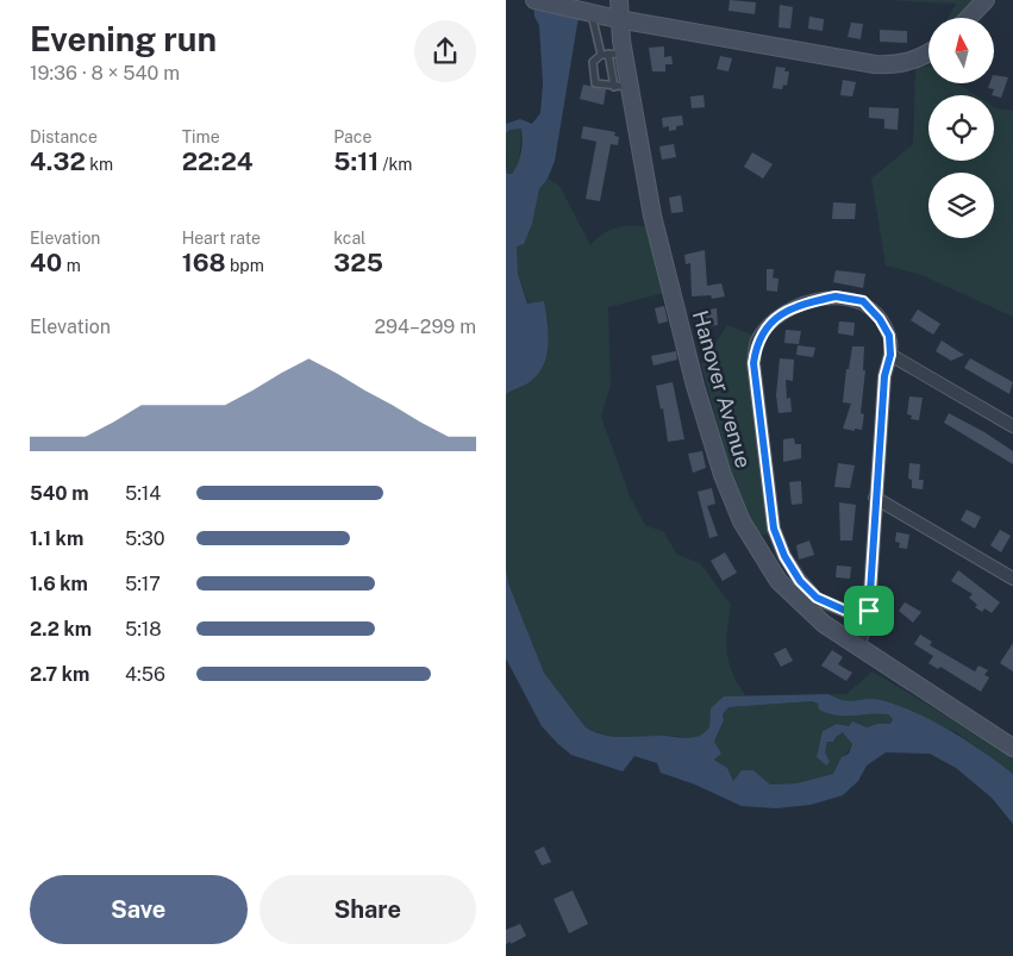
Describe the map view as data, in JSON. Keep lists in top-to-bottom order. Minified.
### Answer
{"streets":{"main road":["Hanover Avenue"]},"north":"top","page":{"heading":["Evening run","19:36 · 8 × 540 m"],"stats":[["Distance","4.32 km"],["Time","22:24"],["Pace","5:11 /km"],["Elevation","40 m"],["Heart rate","168 bpm"],["kcal","325"]],"chart":["Elevation","294–299 m"],"list":[{"name":"540 m","note":"5:14"},{"name":"1.1 km","note":"5:30"},{"name":"1.6 km","note":"5:17"},{"name":"2.2 km","note":"5:18"},{"name":"2.7 km","note":"4:56"}],"buttons":["Save","Share"]}}
